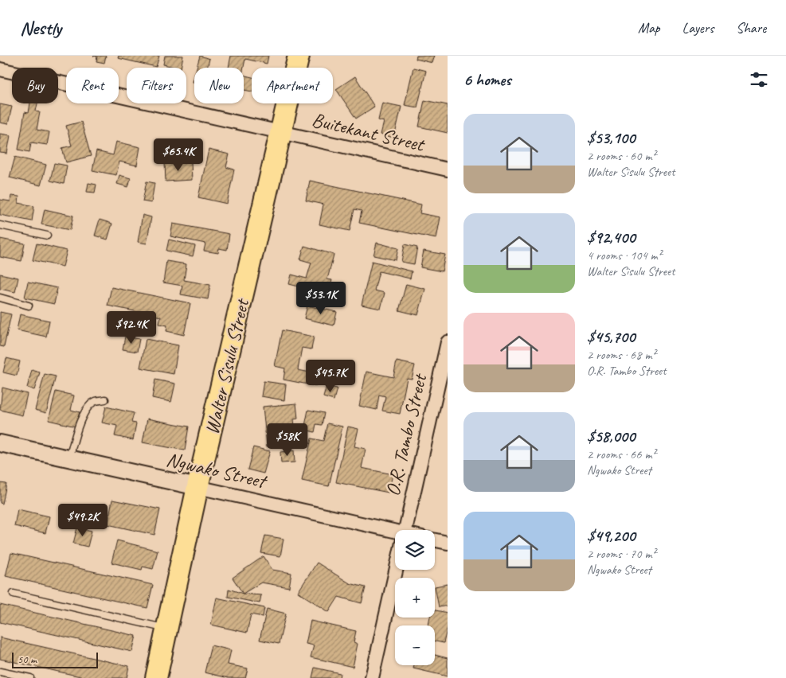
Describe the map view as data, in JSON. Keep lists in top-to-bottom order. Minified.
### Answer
{"streets":{"highway":["Walter Sisulu Street"],"street":["Buitekant Street","O.R. Tambo Street","Ngwako Street"]},"crossings":[["Buitekant Street","Walter Sisulu Street"],["Walter Sisulu Street","Ngwako Street"]],"scale_bar":"50 m","page":{"header":"Nestly","nav":["Map","Layers","Share"],"heading":"6 homes","chip":["Buy","Rent","Filters","New","Apartment"],"list":[{"name":"$53,100","note":"2 rooms · 60 m² · Walter Sisulu Street"},{"name":"$92,400","note":"4 rooms · 104 m² · Walter Sisulu Street"},{"name":"$45,700","note":"2 rooms · 68 m² · O.R. Tambo Street"},{"name":"$58,000","note":"2 rooms · 66 m² · Ngwako Street"},{"name":"$49,200","note":"2 rooms · 70 m² · Ngwako Street"}],"price":["$65.4K","$53.1K","$92.4K","$45.7K","$58K","$49.2K"],"map_buttons":["+","−"],"scale":"50 m"}}
